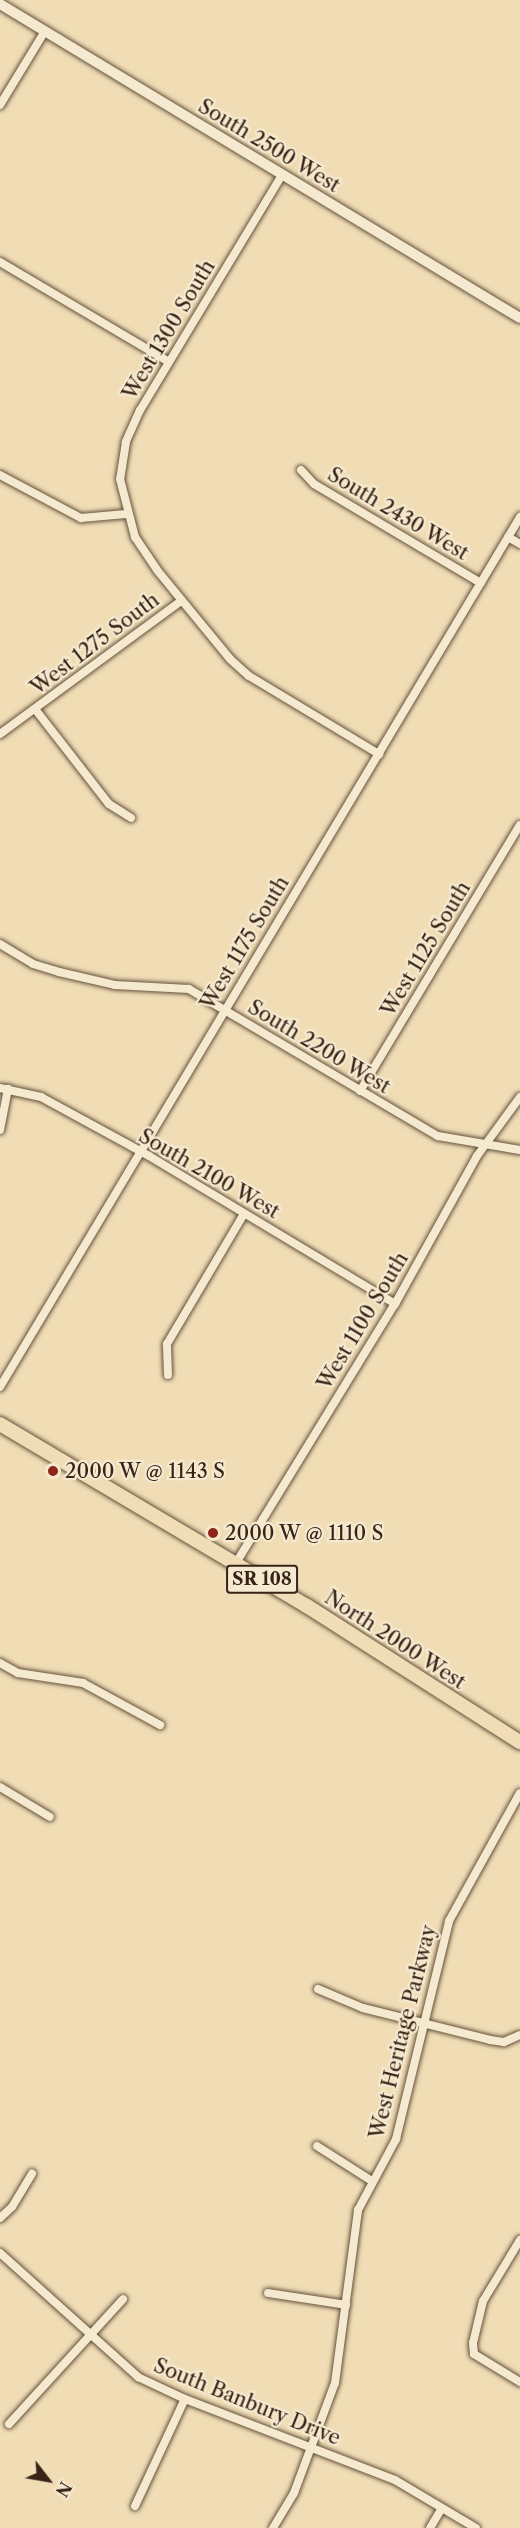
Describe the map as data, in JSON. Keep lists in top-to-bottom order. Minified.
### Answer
{"streets":{"main road":["SR 108","North 2000 West"],"street":["South 2500 West","West 1300 South","South 2430 West","West 1275 South","West 1175 South","West 1125 South","South 2200 West","South 2100 West","West 1100 South","West Heritage Parkway","South Banbury Drive"]},"crossings":[["South 2500 West","West 1300 South"],["West 1300 South","West 1275 South"],["West 1300 South","West 1175 South"],["South 2430 West","West 1175 South"],["West 1175 South","South 2200 West"],["West 1175 South","South 2100 West"],["West 1125 South","South 2200 West"],["South 2200 West","West 1100 South"],["South 2100 West","West 1100 South"],["West 1100 South","North 2000 West"],["West Heritage Parkway","South Banbury Drive"]],"places":["2000 W @ 1143 S","2000 W @ 1110 S"],"north":"bottom right"}
